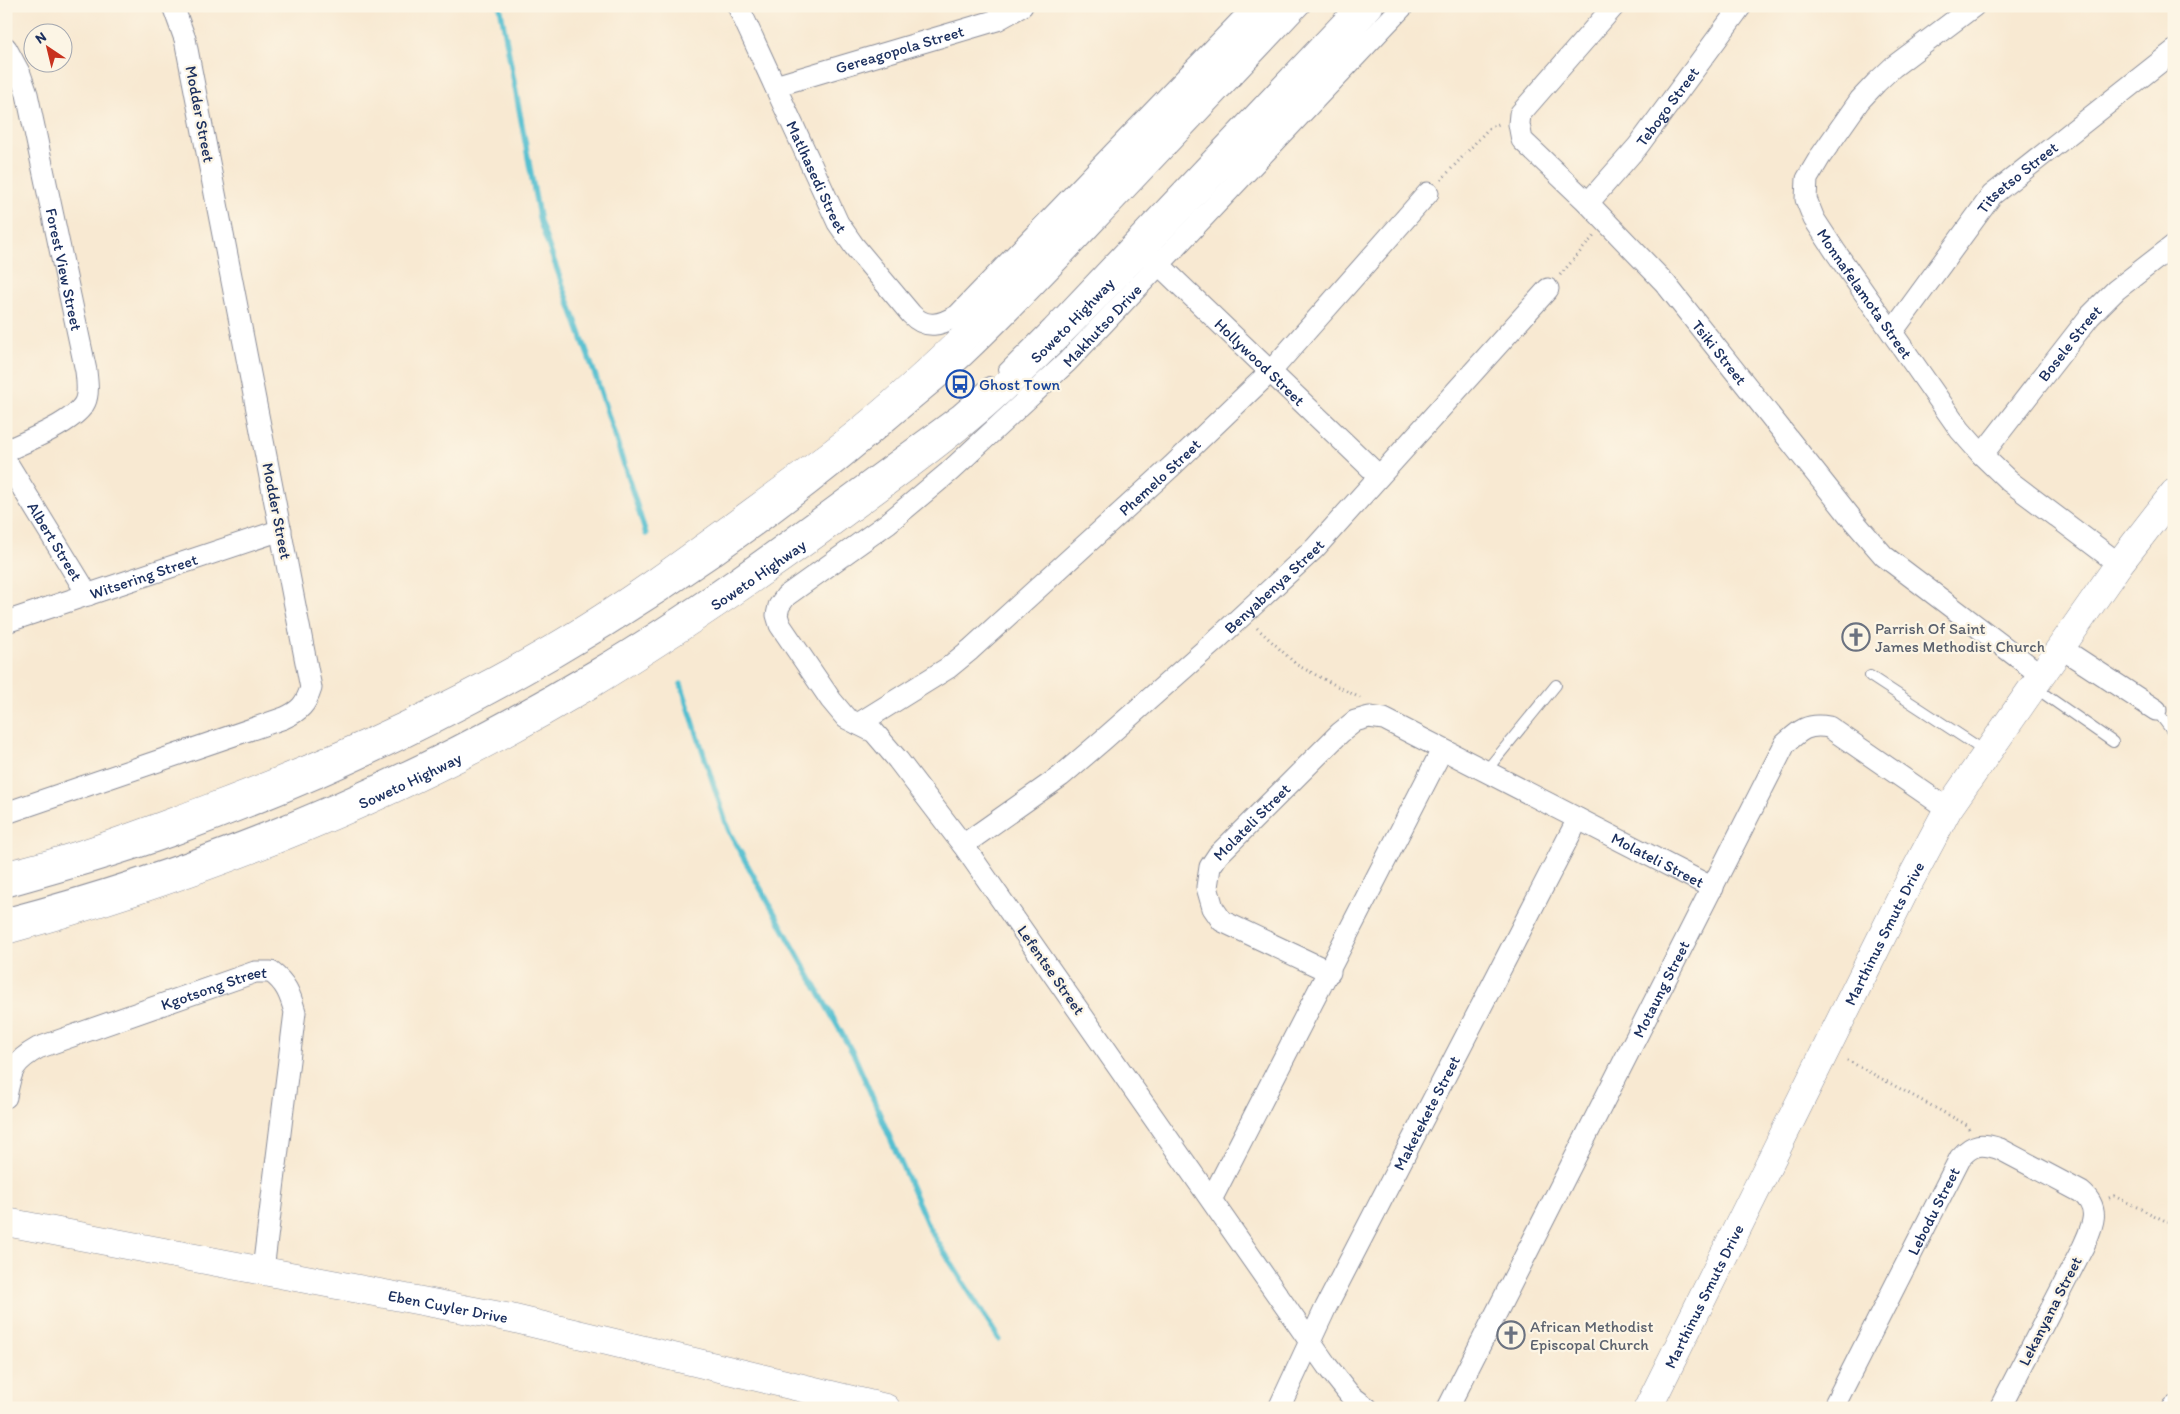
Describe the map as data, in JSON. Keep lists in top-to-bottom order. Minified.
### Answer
{"streets":{"main road":["Soweto Highway","Marthinus Smuts Drive","Eben Cuyler Drive"],"street":["Gereagopola Street","Tebogo Street","Modder Street","Matlhasedi Street","Titsetso Street","Forest View Street","Monnafelamota Street","Makhutso Drive","Bosele Street","Tsiki Street","Hollywood Street","Phemelo Street","Albert Street","Witsering Street","Benyabenya Street","Molateli Street","Lefentse Street","Motaung Street","Kgotsong Street","Maketekete Street","Lebodu Street","Lekanyana Street"]},"crossings":[["Gereagopola Street","Matlhasedi Street"],["Tebogo Street","Tsiki Street"],["Modder Street","Witsering Street"],["Titsetso Street","Monnafelamota Street"],["Monnafelamota Street","Bosele Street"],["Monnafelamota Street","Marthinus Smuts Drive"],["Soweto Highway","Makhutso Drive"],["Soweto Highway","Hollywood Street"],["Makhutso Drive","Hollywood Street"],["Makhutso Drive","Lefentse Street"],["Tsiki Street","Marthinus Smuts Drive"],["Hollywood Street","Phemelo Street"],["Hollywood Street","Benyabenya Street"],["Phemelo Street","Lefentse Street"],["Albert Street","Witsering Street"],["Benyabenya Street","Lefentse Street"],["Molateli Street","Motaung Street"],["Molateli Street","Maketekete Street"],["Marthinus Smuts Drive","Motaung Street"],["Lefentse Street","Maketekete Street"],["Kgotsong Street","Eben Cuyler Drive"]],"places":{"bus stop":["Ghost Town"],"church":["Parrish Of Saint James Methodist Church","African Methodist Episcopal Church"]},"north":"top left"}
